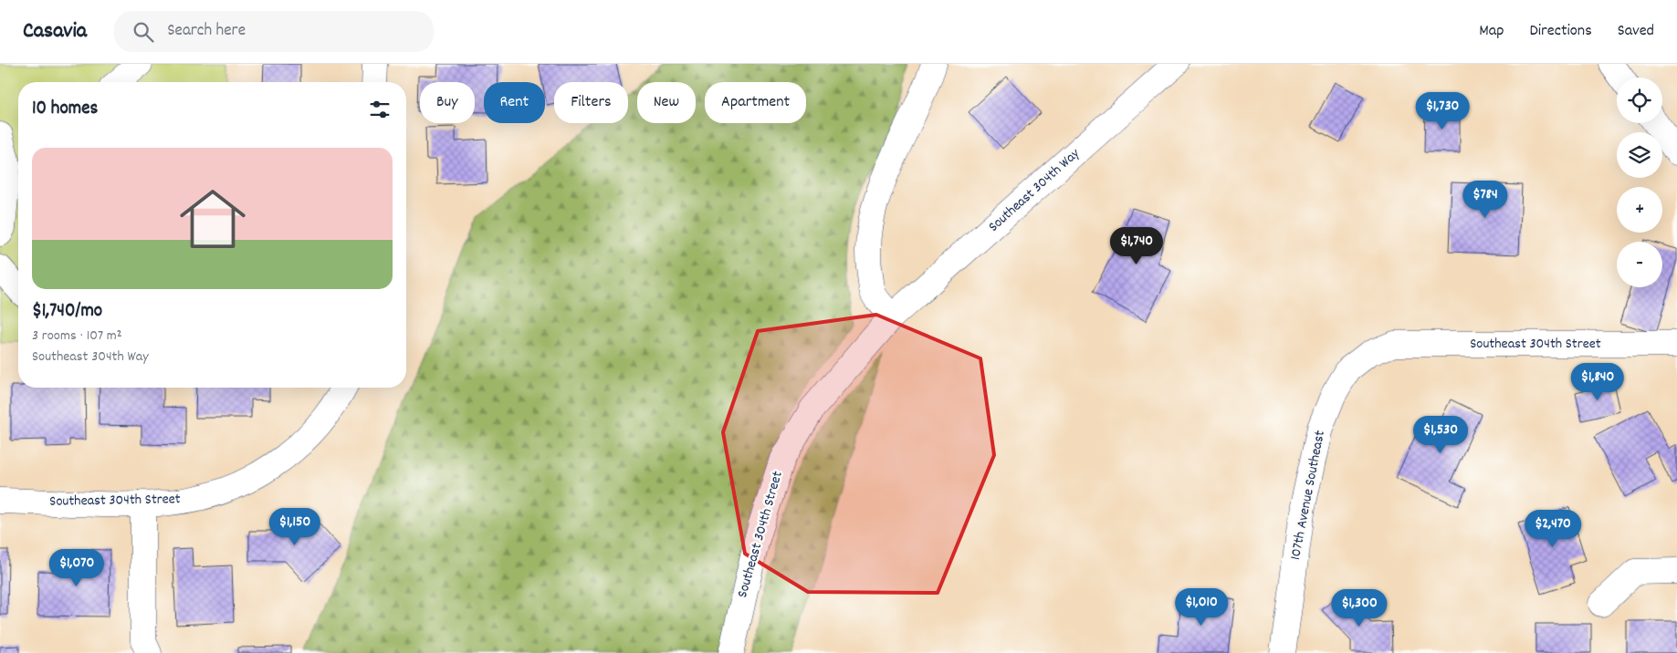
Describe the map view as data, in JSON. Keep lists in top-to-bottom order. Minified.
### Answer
{"streets":{"street":["Southeast 304th Way","Southeast 304th Street","107th Avenue Southeast"]},"crossings":[["Southeast 304th Way","Southeast 304th Street"],["Southeast 304th Street","107th Avenue Southeast"]],"page":{"header":"Casavia","search":"Search here","nav":["Map","Directions","Saved"],"map_buttons":["+","−"],"chip":["Buy","Rent","Filters","New","Apartment"],"heading":"10 homes","price":["$1,730","$784","$1,740","$1,840","$1,530","$1,150","$2,470","$1,070","$1,010","$1,300"],"list":[{"name":"$1,740/mo","note":"3 rooms · 107 m² · Southeast 304th Way"}]}}
